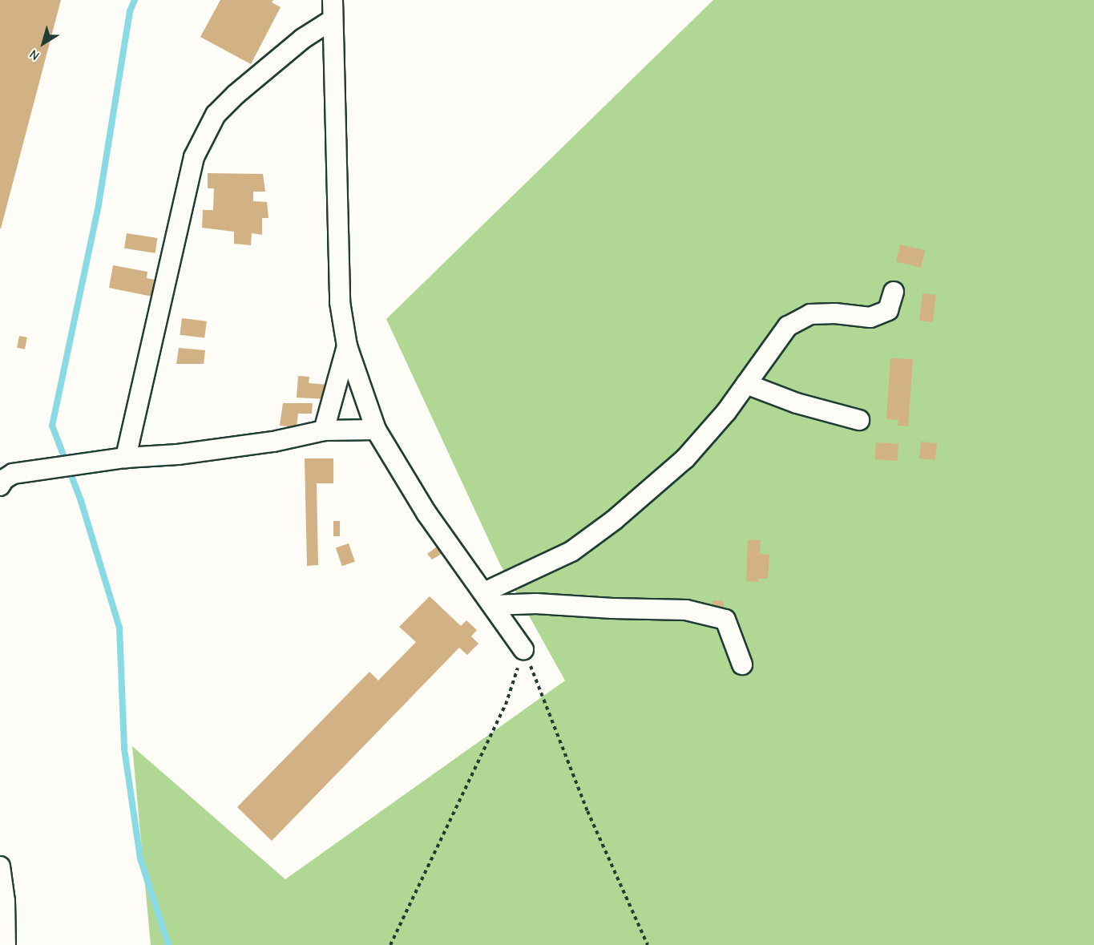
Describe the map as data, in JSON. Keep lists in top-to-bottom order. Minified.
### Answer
{"north":"bottom left"}
